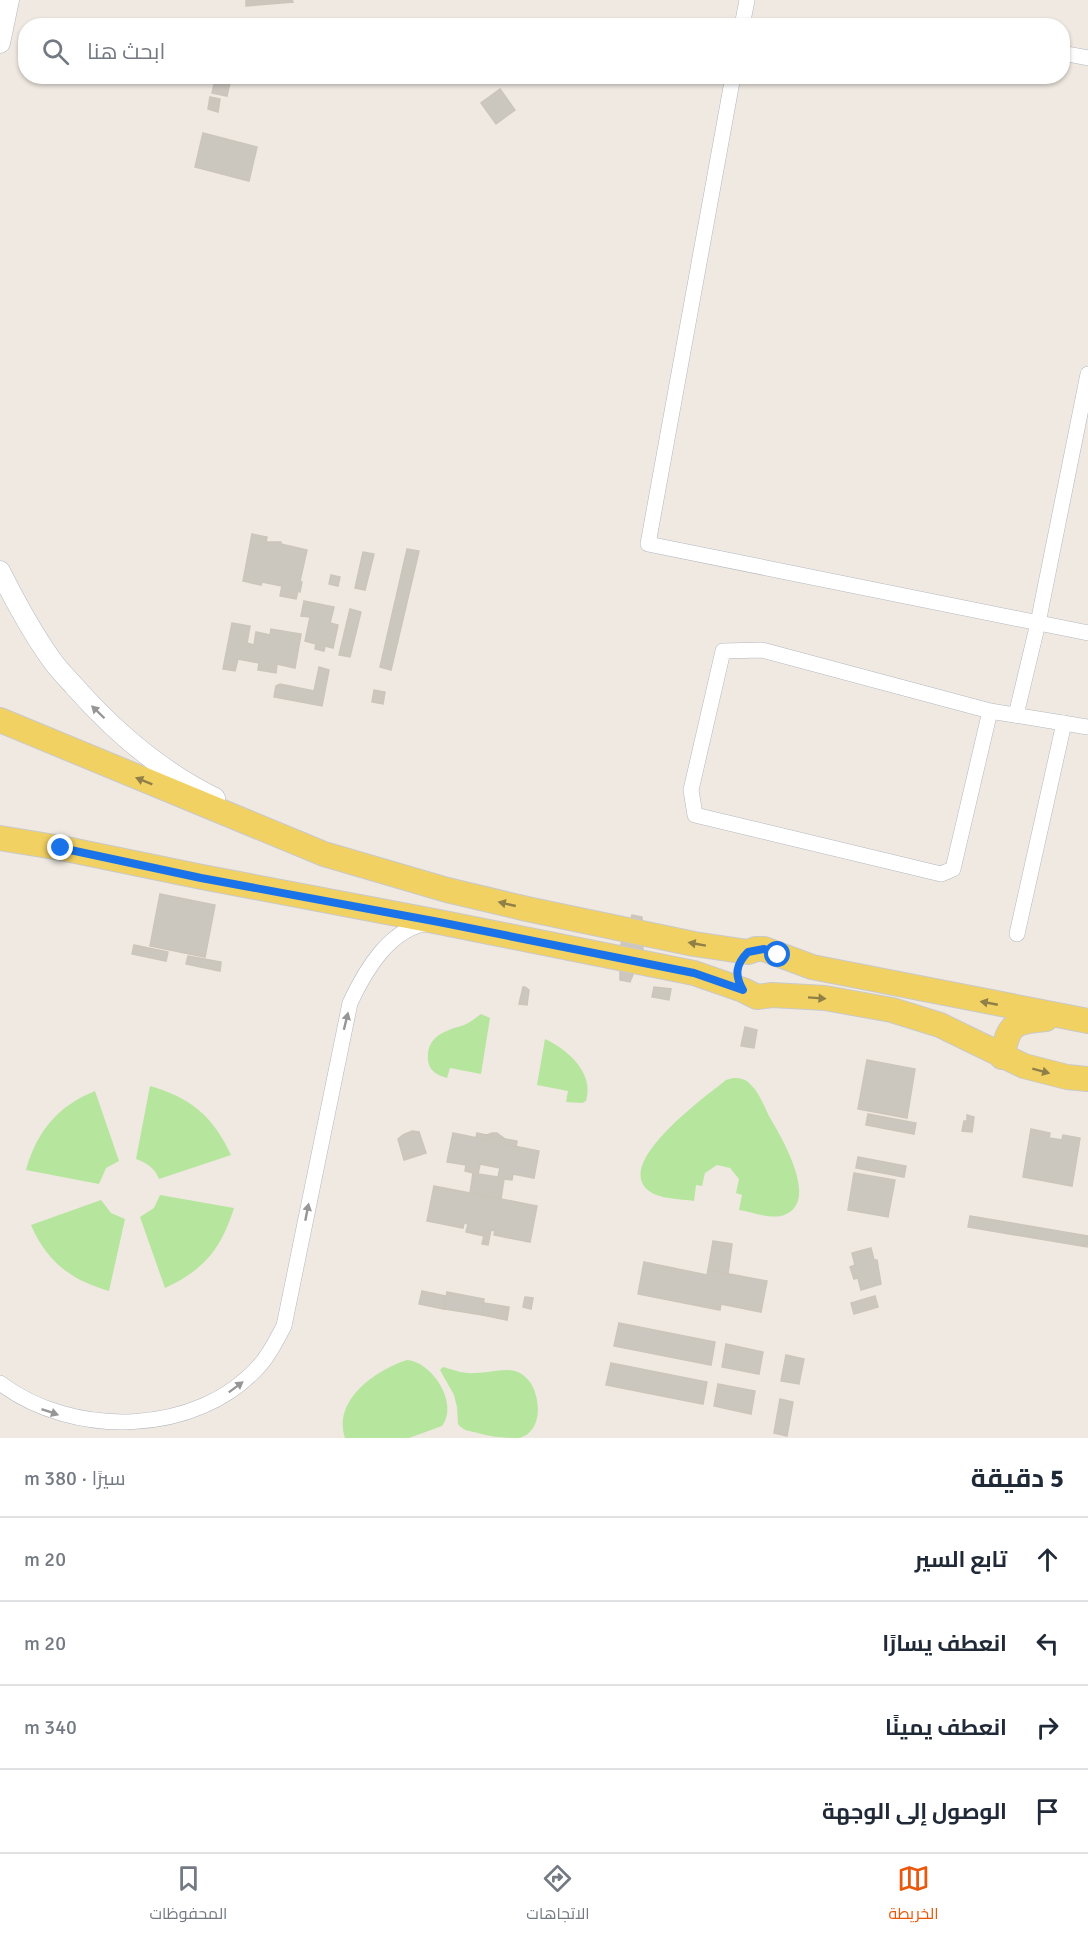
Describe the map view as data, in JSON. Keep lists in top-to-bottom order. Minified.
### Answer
{"page":{"search":"ابحث هنا","heading":["5 دقيقة","سيرًا · 380 m"],"list":[["تابع السير","20 m"],["انعطف يسارًا","20 m"],["انعطف يمينًا","340 m"],"الوصول إلى الوجهة"],"nav":["الخريطة","الاتجاهات","المحفوظات"]}}
